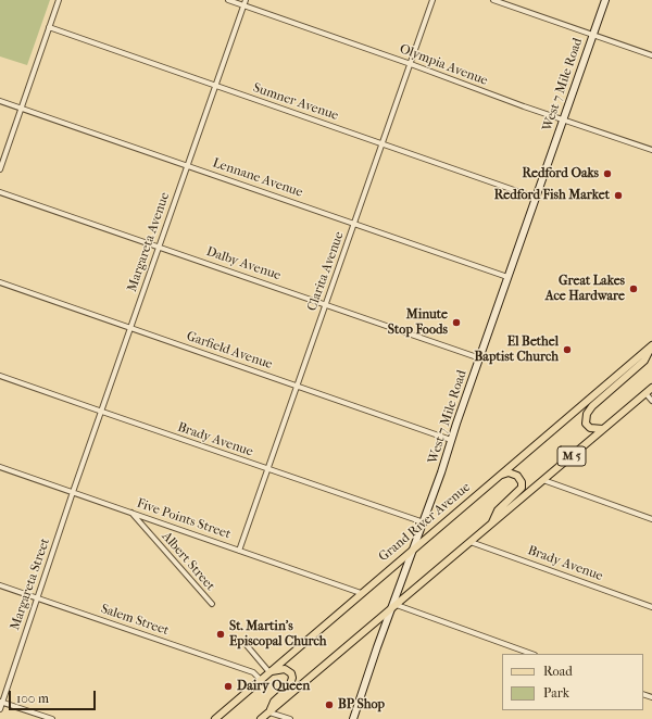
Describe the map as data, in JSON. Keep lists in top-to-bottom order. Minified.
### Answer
{"streets":{"main road":["West 7 Mile Road","M 5","Grand River Avenue"],"street":["Olympia Avenue","Sumner Avenue","Lennane Avenue","Margareta Avenue","Dalby Avenue","Clarita Avenue","Garfield Avenue","Brady Avenue","Five Points Street","Albert Street","Margareta Street","Salem Street"]},"crossings":[["Olympia Avenue","West 7 Mile Road"],["Olympia Avenue","Margareta Avenue"],["Olympia Avenue","Clarita Avenue"],["West 7 Mile Road","Sumner Avenue"],["West 7 Mile Road","Lennane Avenue"],["West 7 Mile Road","Dalby Avenue"],["West 7 Mile Road","Garfield Avenue"],["West 7 Mile Road","Brady Avenue"],["West 7 Mile Road","M 5"],["West 7 Mile Road","Grand River Avenue"],["Sumner Avenue","Margareta Avenue"],["Sumner Avenue","Clarita Avenue"],["Lennane Avenue","Margareta Avenue"],["Lennane Avenue","Clarita Avenue"],["Margareta Avenue","Dalby Avenue"],["Margareta Avenue","Garfield Avenue"],["Margareta Avenue","Brady Avenue"],["Margareta Avenue","Five Points Street"],["Margareta Avenue","Margareta Street"],["Dalby Avenue","Clarita Avenue"],["Clarita Avenue","Garfield Avenue"],["Clarita Avenue","Brady Avenue"],["Clarita Avenue","Five Points Street"],["Brady Avenue","M 5"],["Five Points Street","Grand River Avenue"],["Five Points Street","Albert Street"],["Five Points Street","Margareta Street"],["Grand River Avenue","Salem Street"],["Margareta Street","Salem Street"]],"places":["Redford Oaks","Redford Fish Market","Great Lakes Ace Hardware","Minute Stop Foods","El Bethel Baptist Church","St. Martin's Episcopal Church","Dairy Queen","BP Shop"],"legend":["Road","Park"],"scale_bar":"100 m"}
